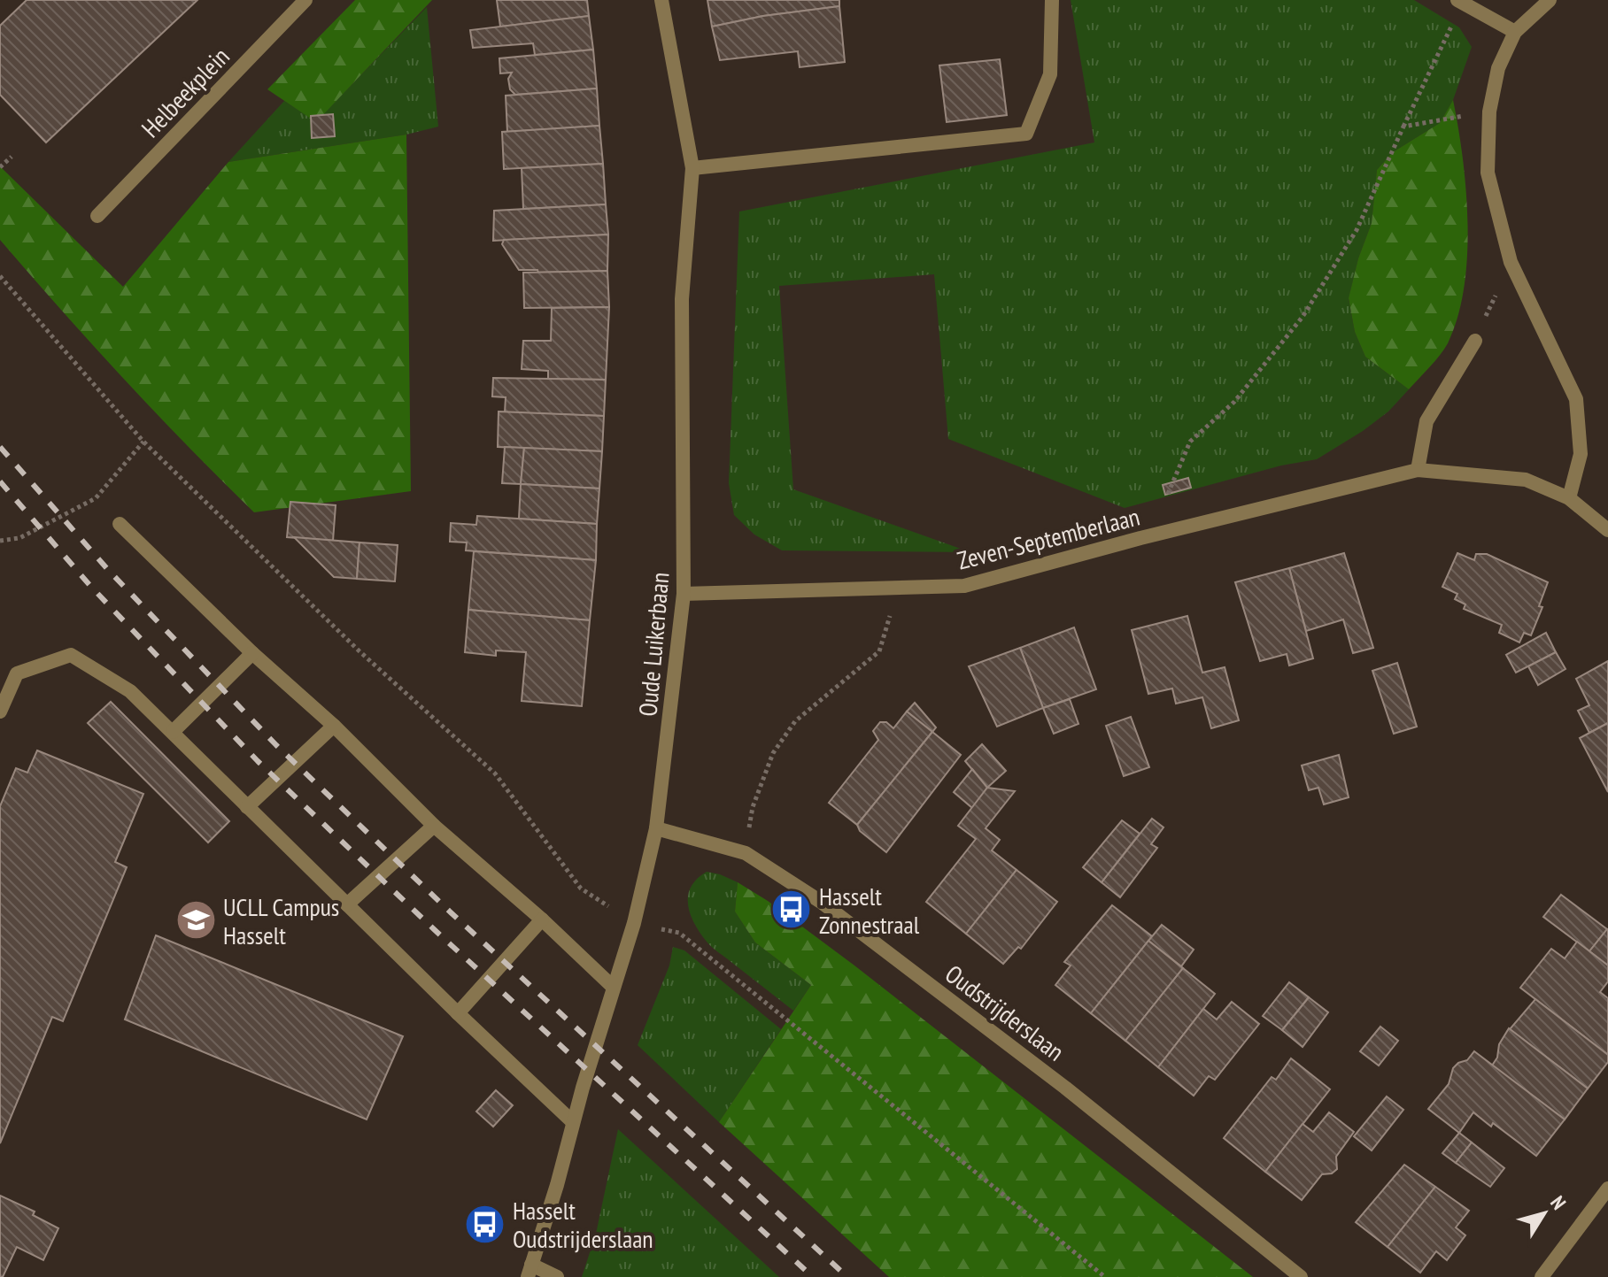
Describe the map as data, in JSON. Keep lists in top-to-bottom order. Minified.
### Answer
{"streets":{"street":["Helbeekplein","Zeven-Septemberlaan","Oude Luikerbaan","Oudstrijderslaan"]},"crossings":[["Zeven-Septemberlaan","Oude Luikerbaan"],["Oude Luikerbaan","Oudstrijderslaan"]],"places":{"bus stop":["Hasselt Zonnestraal","Hasselt Oudstrijderslaan"],"school or university":["UCLL Campus Hasselt"]},"north":"top right"}
